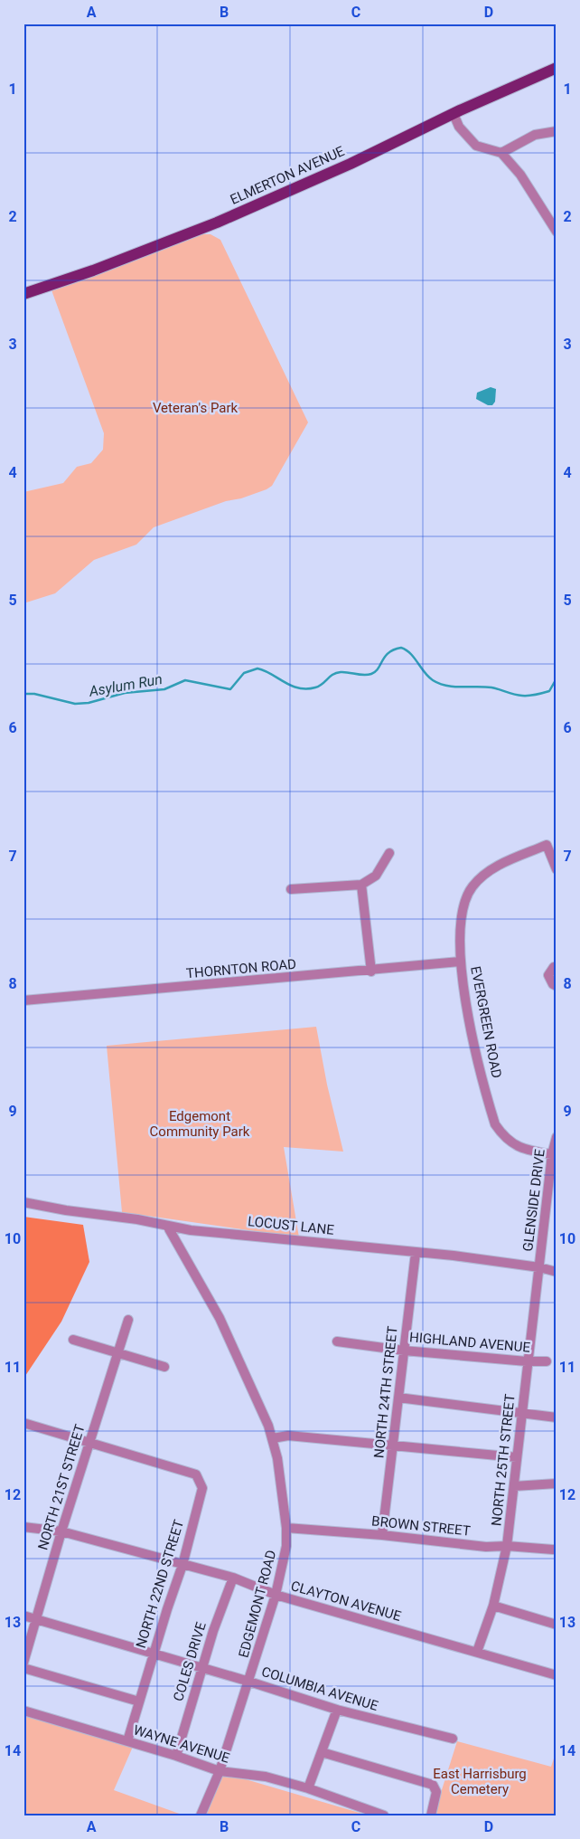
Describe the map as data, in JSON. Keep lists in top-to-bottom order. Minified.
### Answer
{"streets":{"main road":["ELMERTON AVENUE"],"street":["THORNTON ROAD","EVERGREEN ROAD","GLENSIDE DRIVE","LOCUST LANE","HIGHLAND AVENUE","NORTH 24TH STREET","NORTH 25TH STREET","NORTH 21ST STREET","BROWN STREET","NORTH 22ND STREET","CLAYTON AVENUE","EDGEMONT ROAD","COLES DRIVE","COLUMBIA AVENUE","WAYNE AVENUE"]},"crossings":[["THORNTON ROAD","EVERGREEN ROAD"],["EVERGREEN ROAD","GLENSIDE DRIVE"],["GLENSIDE DRIVE","LOCUST LANE"],["GLENSIDE DRIVE","NORTH 25TH STREET"],["LOCUST LANE","NORTH 24TH STREET"],["LOCUST LANE","NORTH 25TH STREET"],["LOCUST LANE","EDGEMONT ROAD"],["HIGHLAND AVENUE","NORTH 24TH STREET"],["HIGHLAND AVENUE","NORTH 25TH STREET"],["NORTH 24TH STREET","BROWN STREET"],["NORTH 25TH STREET","BROWN STREET"],["NORTH 25TH STREET","CLAYTON AVENUE"],["NORTH 21ST STREET","NORTH 22ND STREET"],["NORTH 21ST STREET","CLAYTON AVENUE"],["NORTH 21ST STREET","COLUMBIA AVENUE"],["BROWN STREET","EDGEMONT ROAD"],["NORTH 22ND STREET","CLAYTON AVENUE"],["NORTH 22ND STREET","COLUMBIA AVENUE"],["NORTH 22ND STREET","WAYNE AVENUE"],["CLAYTON AVENUE","EDGEMONT ROAD"],["CLAYTON AVENUE","COLES DRIVE"],["EDGEMONT ROAD","COLUMBIA AVENUE"],["EDGEMONT ROAD","WAYNE AVENUE"],["COLES DRIVE","COLUMBIA AVENUE"],["COLES DRIVE","WAYNE AVENUE"]],"water":["Asylum Run"],"parks":["Veteran's Park","Edgemont Community Park","East Harrisburg Cemetery"],"grid":{"columns":["A","B","C","D"],"rows":["1","2","3","4","5","6","7","8","9","10","11","12","13","14"]}}
